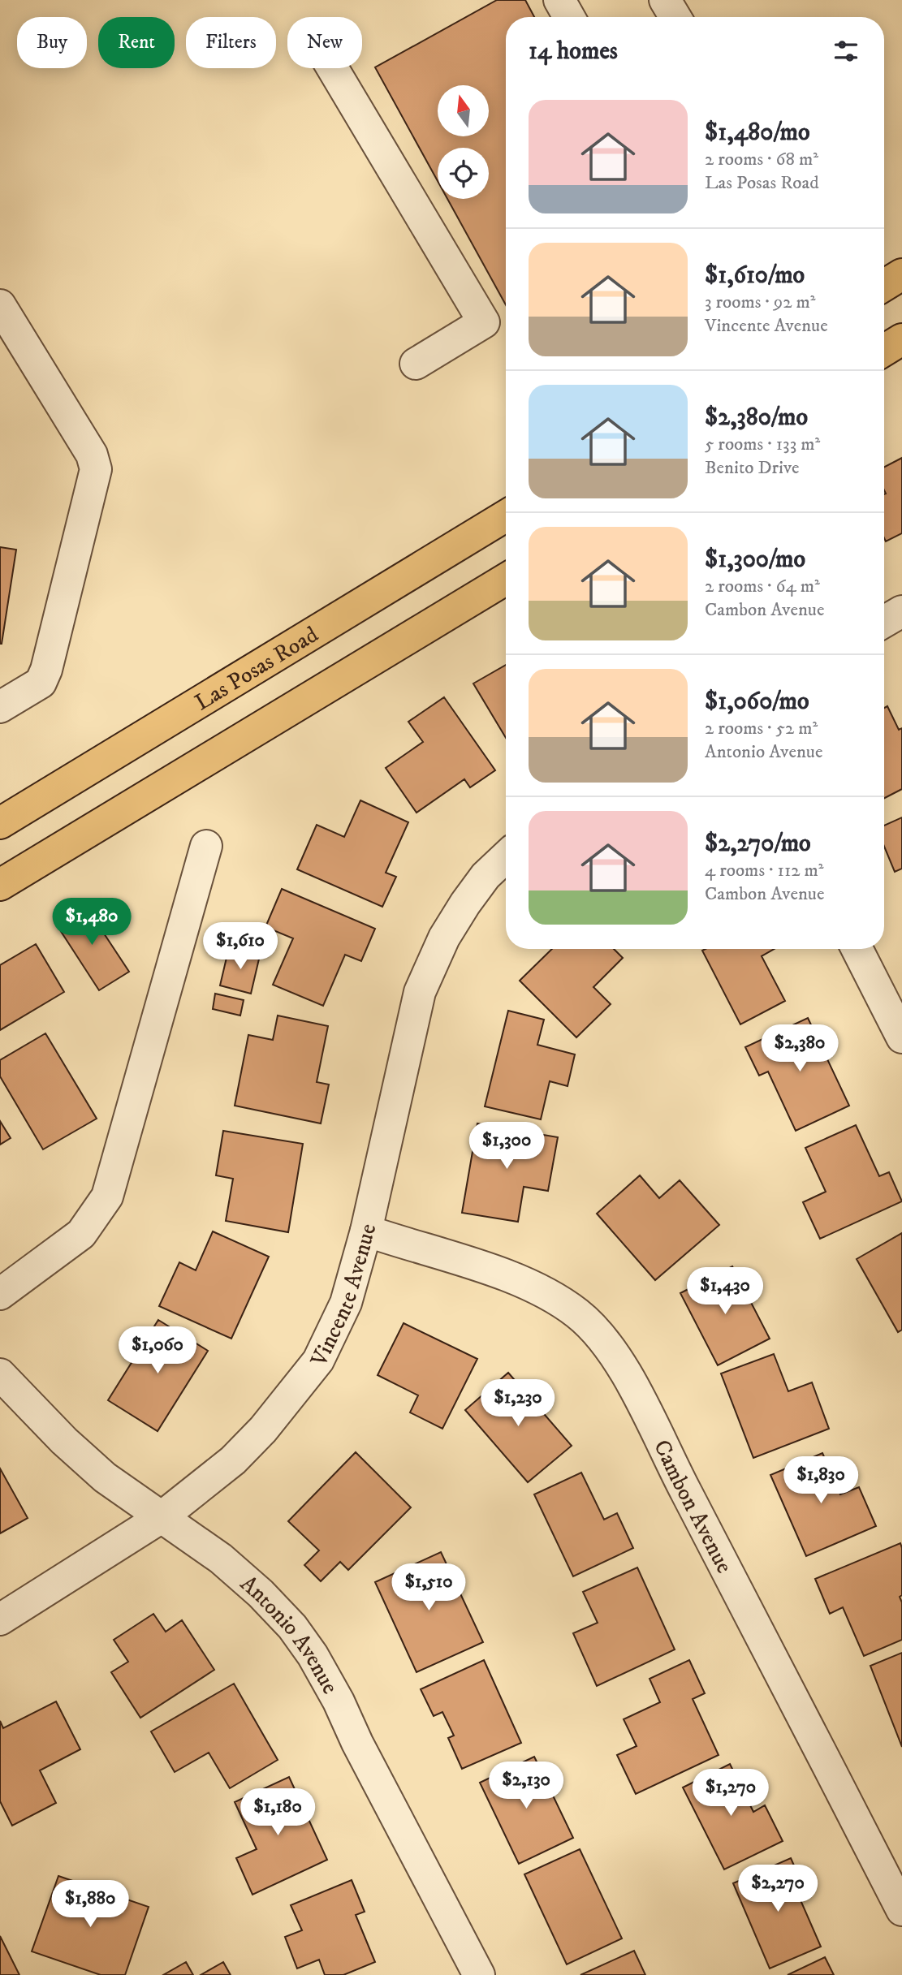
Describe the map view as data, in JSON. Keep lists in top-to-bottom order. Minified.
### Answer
{"streets":{"main road":["Las Posas Road"],"street":["Vincente Avenue","Cambon Avenue","Antonio Avenue"]},"crossings":[["Vincente Avenue","Cambon Avenue"],["Vincente Avenue","Antonio Avenue"]],"north":"top","page":{"chip":["Buy","Rent","Filters","New"],"heading":"14 homes","list":[{"name":"$1,480/mo","note":"2 rooms · 68 m² · Las Posas Road"},{"name":"$1,610/mo","note":"3 rooms · 92 m² · Vincente Avenue"},{"name":"$2,380/mo","note":"5 rooms · 133 m² · Benito Drive"},{"name":"$1,300/mo","note":"2 rooms · 64 m² · Cambon Avenue"},{"name":"$1,060/mo","note":"2 rooms · 52 m² · Antonio Avenue"},{"name":"$2,270/mo","note":"4 rooms · 112 m² · Cambon Avenue"}],"price":["$1,480","$1,610","$2,380","$1,300","$1,430","$1,060","$1,230","$1,830","$1,510","$2,130","$1,270","$1,180","$2,270","$1,880"]}}
